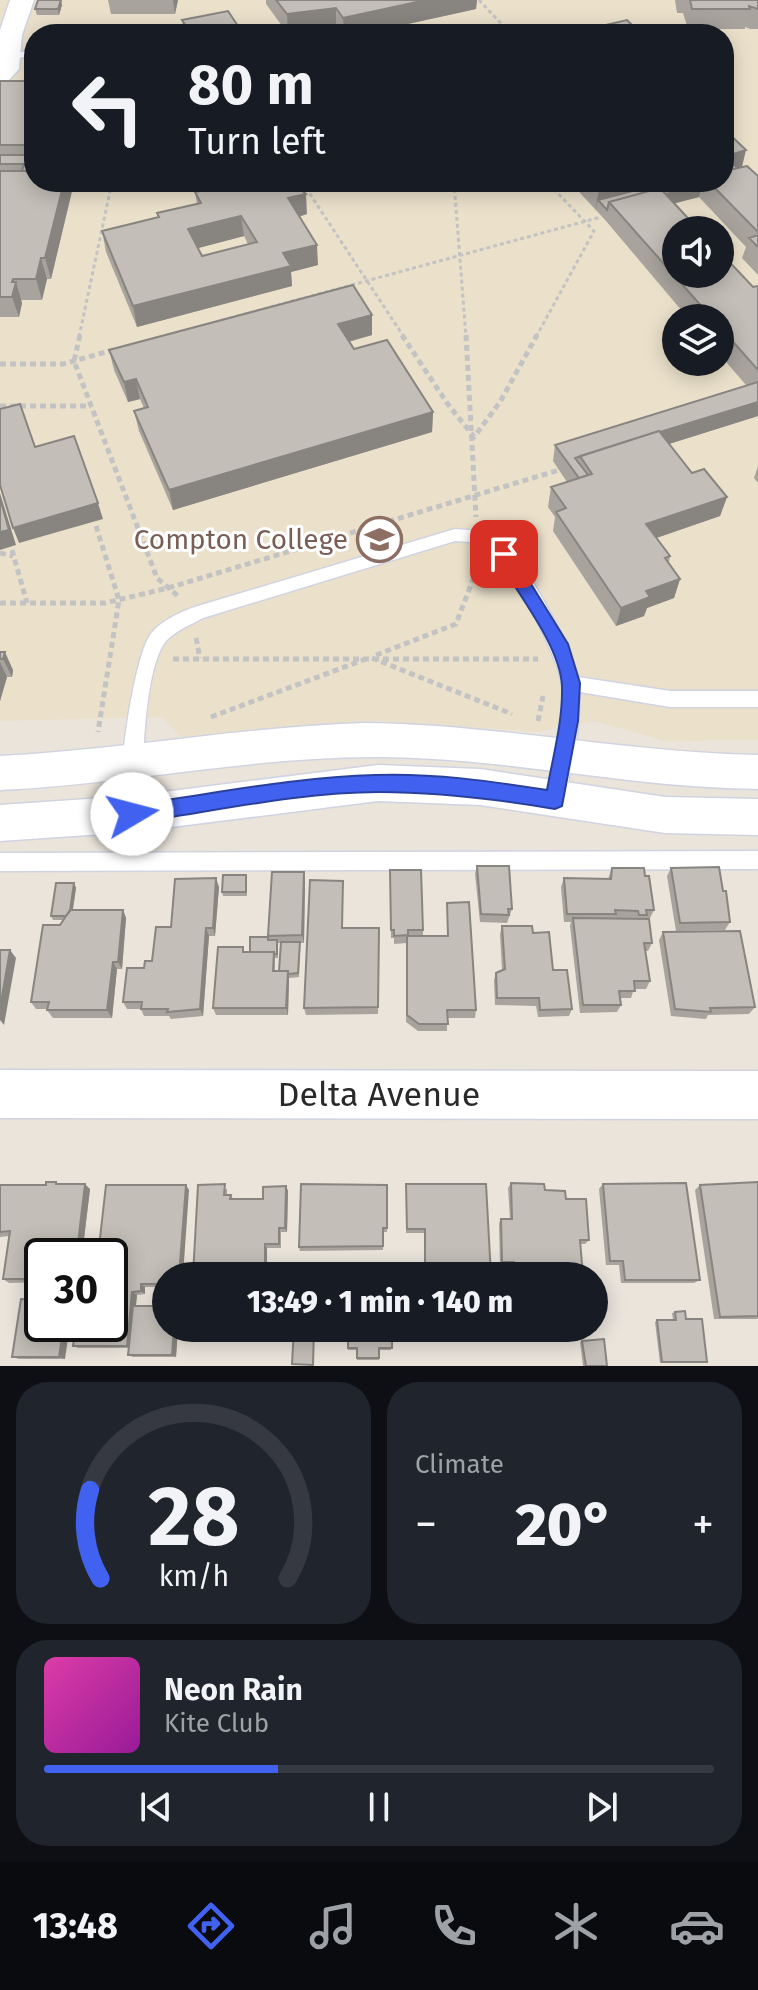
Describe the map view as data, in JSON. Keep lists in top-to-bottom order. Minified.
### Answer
{"streets":{"street":["Delta Avenue"]},"places":{"school or university":["Compton College"]},"page":{"turn":["80 m","Turn left"],"limit":"30","trip":"13:49 · 1 min · 140 m","tile":"Climate","heat":["−","20°","+"],"song":["Neon Rain","Kite Club"],"tabs":"13:48","gauge":["28","km/h"]}}
